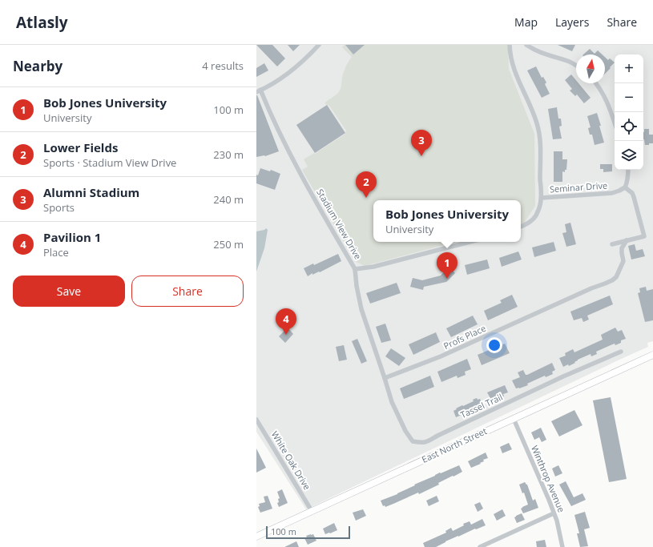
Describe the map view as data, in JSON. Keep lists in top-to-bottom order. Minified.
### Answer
{"streets":{"main road":["East North Street"],"street":["Seminar Drive","Stadium View Drive","Profs Place","Tassel Trail","White Oak Drive","Winthrop Avenue"]},"crossings":[["Profs Place","Tassel Trail"],["East North Street","White Oak Drive"],["East North Street","Winthrop Avenue"]],"scale_bar":"100 m","north":"top","page":{"header":"Atlasly","nav":["Map","Layers","Share"],"heading":["Nearby","4 results"],"map_buttons":["+","−"],"list":[{"mark":"1","name":"Bob Jones University","note":"University","value":"100 m"},{"mark":"2","name":"Lower Fields","note":"Sports · Stadium View Drive","value":"230 m"},{"mark":"3","name":"Alumni Stadium","note":"Sports","value":"240 m"},{"mark":"4","name":"Pavilion 1","note":"Place","value":"250 m"}],"pins":["3","2","1","4"],"popup":["Bob Jones University","University"],"buttons":["Save","Share"],"scale":"100 m"}}
